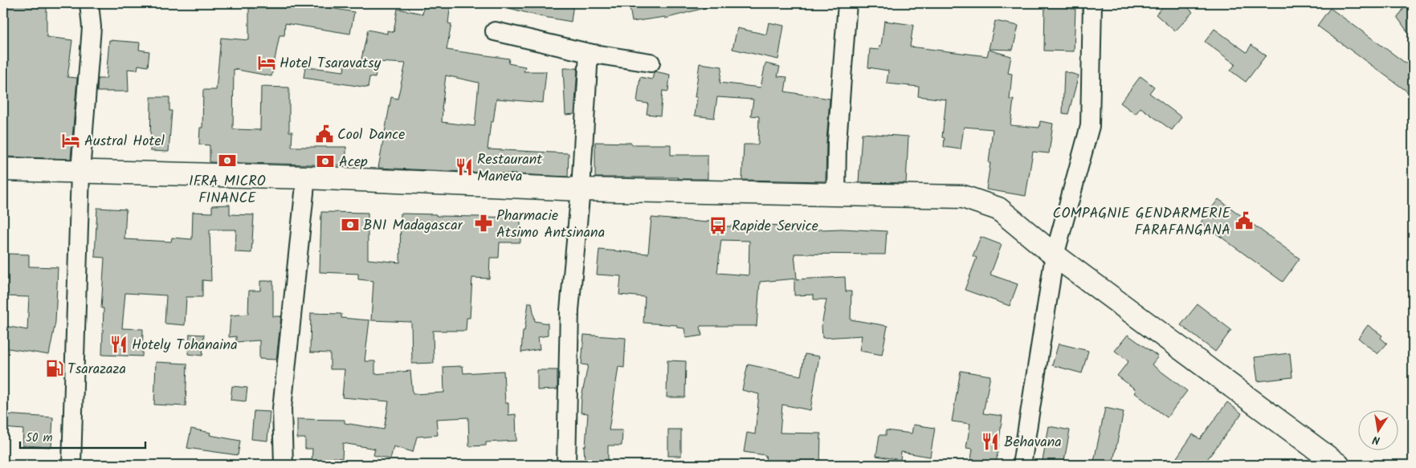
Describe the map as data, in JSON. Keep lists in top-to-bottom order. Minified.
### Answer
{"places":{"hotel":["Hotel Tsaravatsy","Austral Hotel"],"public building":["Cool Dance","COMPAGNIE GENDARMERIE FARAFANGANA"],"bank":["IFRA MICRO FINANCE","Acep","BNI Madagascar"],"restaurant":["Restaurant Maneva","Hotely Tohanaina","Behavana"],"pharmacy":["Pharmacie Atsimo Antsinana"],"bus stop":["Rapide Service"],"fuel station":["Tsarazaza"]},"scale_bar":"50 m","north":"bottom"}
